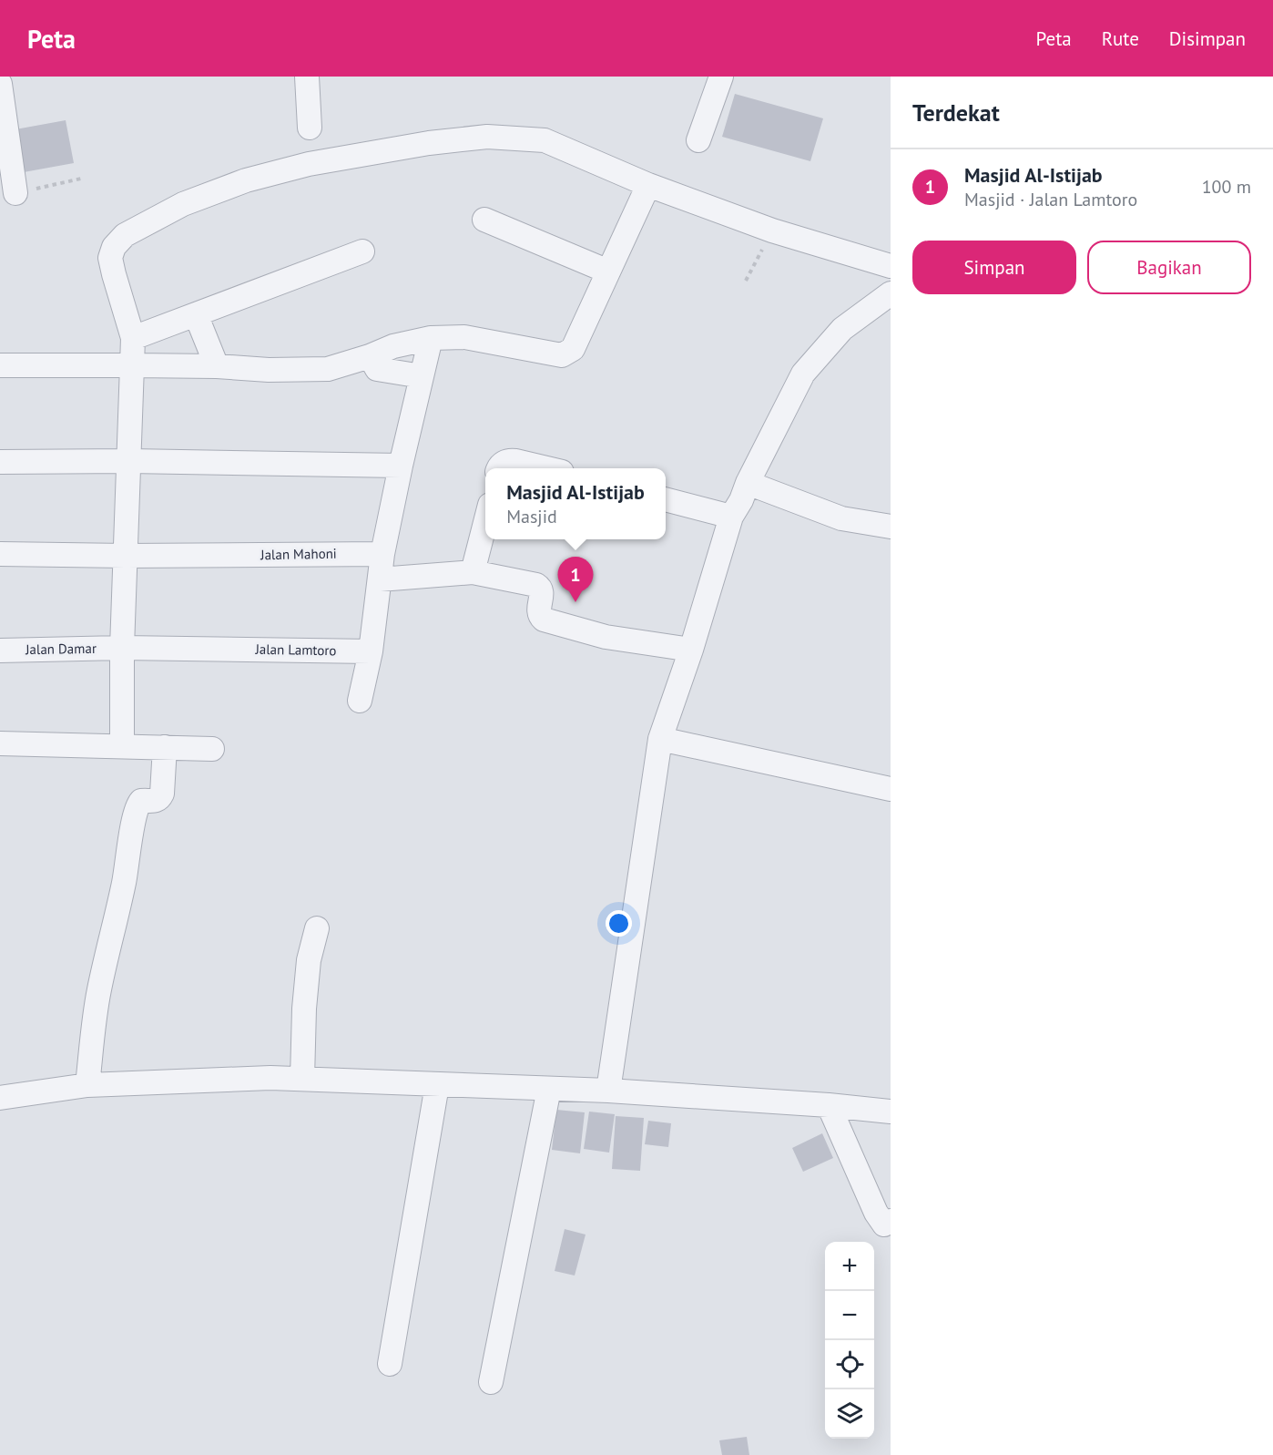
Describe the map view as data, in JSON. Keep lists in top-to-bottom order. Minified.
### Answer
{"streets":{"street":["Jalan Mahoni","Jalan Damar","Jalan Lamtoro"]},"crossings":[["Jalan Damar","Jalan Lamtoro"]],"page":{"header":"Peta","nav":["Peta","Rute","Disimpan"],"heading":"Terdekat","list":[{"mark":"1","name":"Masjid Al-Istijab","note":"Masjid · Jalan Lamtoro","value":"100 m"}],"buttons":["Simpan","Bagikan"],"popup":["Masjid Al-Istijab","Masjid"],"pins":"1","map_buttons":["+","−"]}}
